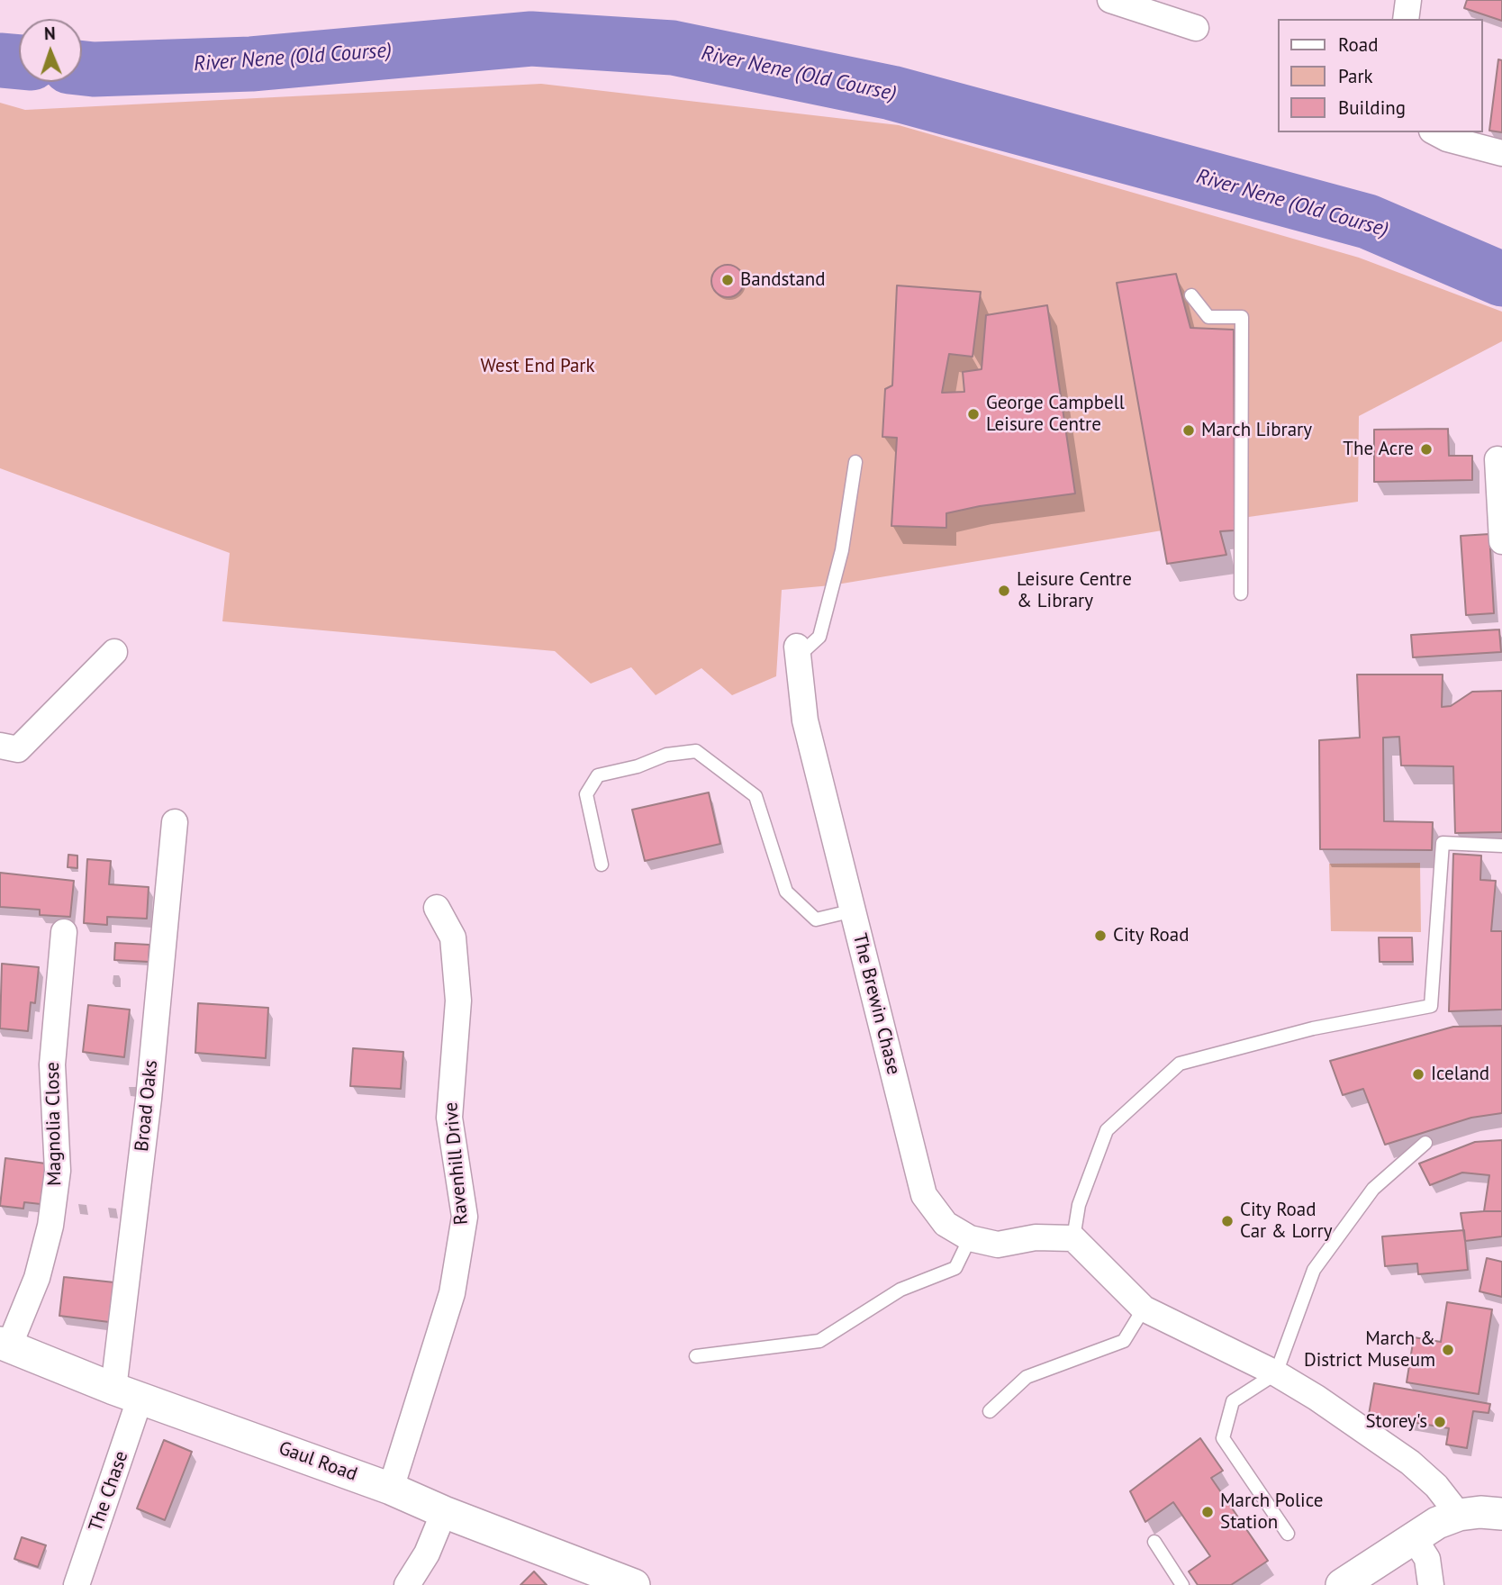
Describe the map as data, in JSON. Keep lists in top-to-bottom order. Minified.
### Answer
{"streets":{"street":["The Brewin Chase","Broad Oaks","Magnolia Close","Ravenhill Drive","Gaul Road","The Chase"]},"crossings":[["Broad Oaks","Gaul Road"],["Broad Oaks","The Chase"],["Magnolia Close","Gaul Road"],["Ravenhill Drive","Gaul Road"],["Gaul Road","The Chase"]],"water":["River Nene (Old Course)"],"parks":["West End Park"],"places":["Bandstand","George Campbell Leisure Centre","March Library","The Acre","Leisure Centre & Library","City Road","Iceland","City Road Car & Lorry","March & District Museum","Storey's","March Police Station"],"legend":["Road","Park","Building"],"north":"top"}
